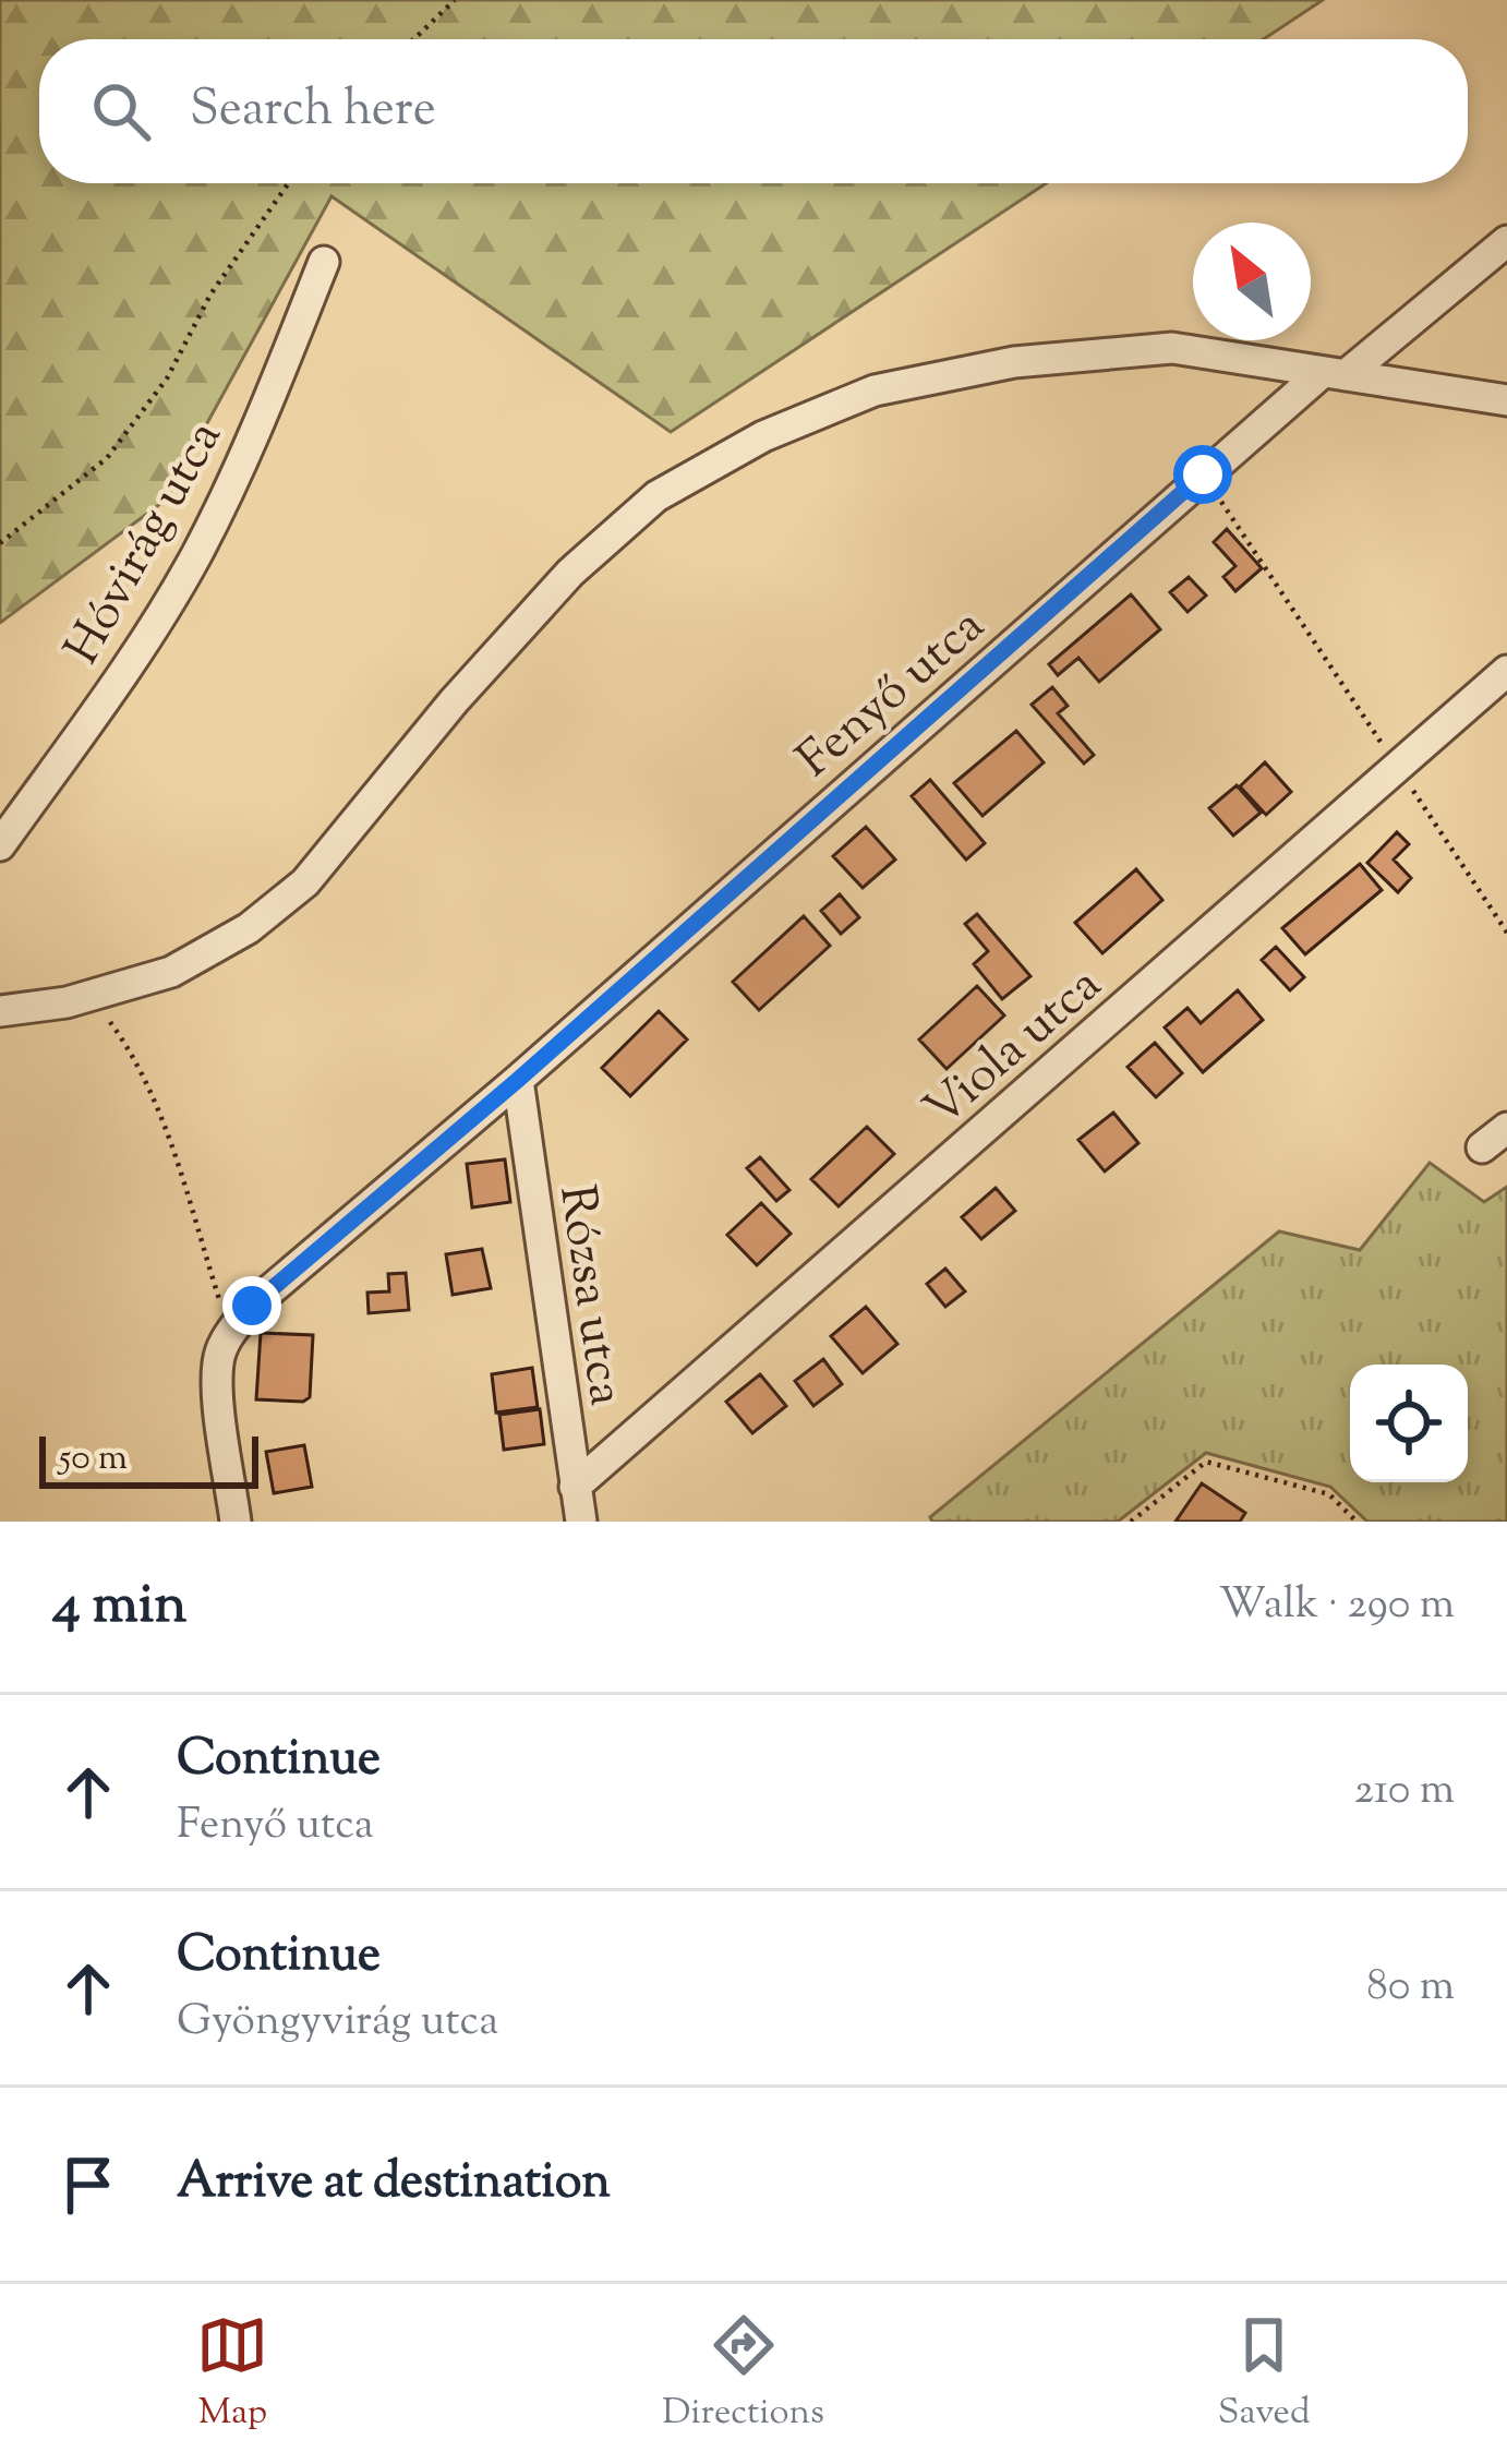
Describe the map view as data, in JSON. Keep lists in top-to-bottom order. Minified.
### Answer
{"streets":{"street":["Hóvirág utca","Fenyő utca","Viola utca","Rózsa utca"]},"crossings":[["Fenyő utca","Rózsa utca"],["Viola utca","Rózsa utca"]],"scale_bar":"50 m","north":"top left","page":{"search":"Search here","scale":"50 m","heading":["4 min","Walk · 290 m"],"list":[["Continue","Fenyő utca","210 m"],["Continue","Gyöngyvirág utca","80 m"],"Arrive at destination"],"nav":["Map","Directions","Saved"]}}
